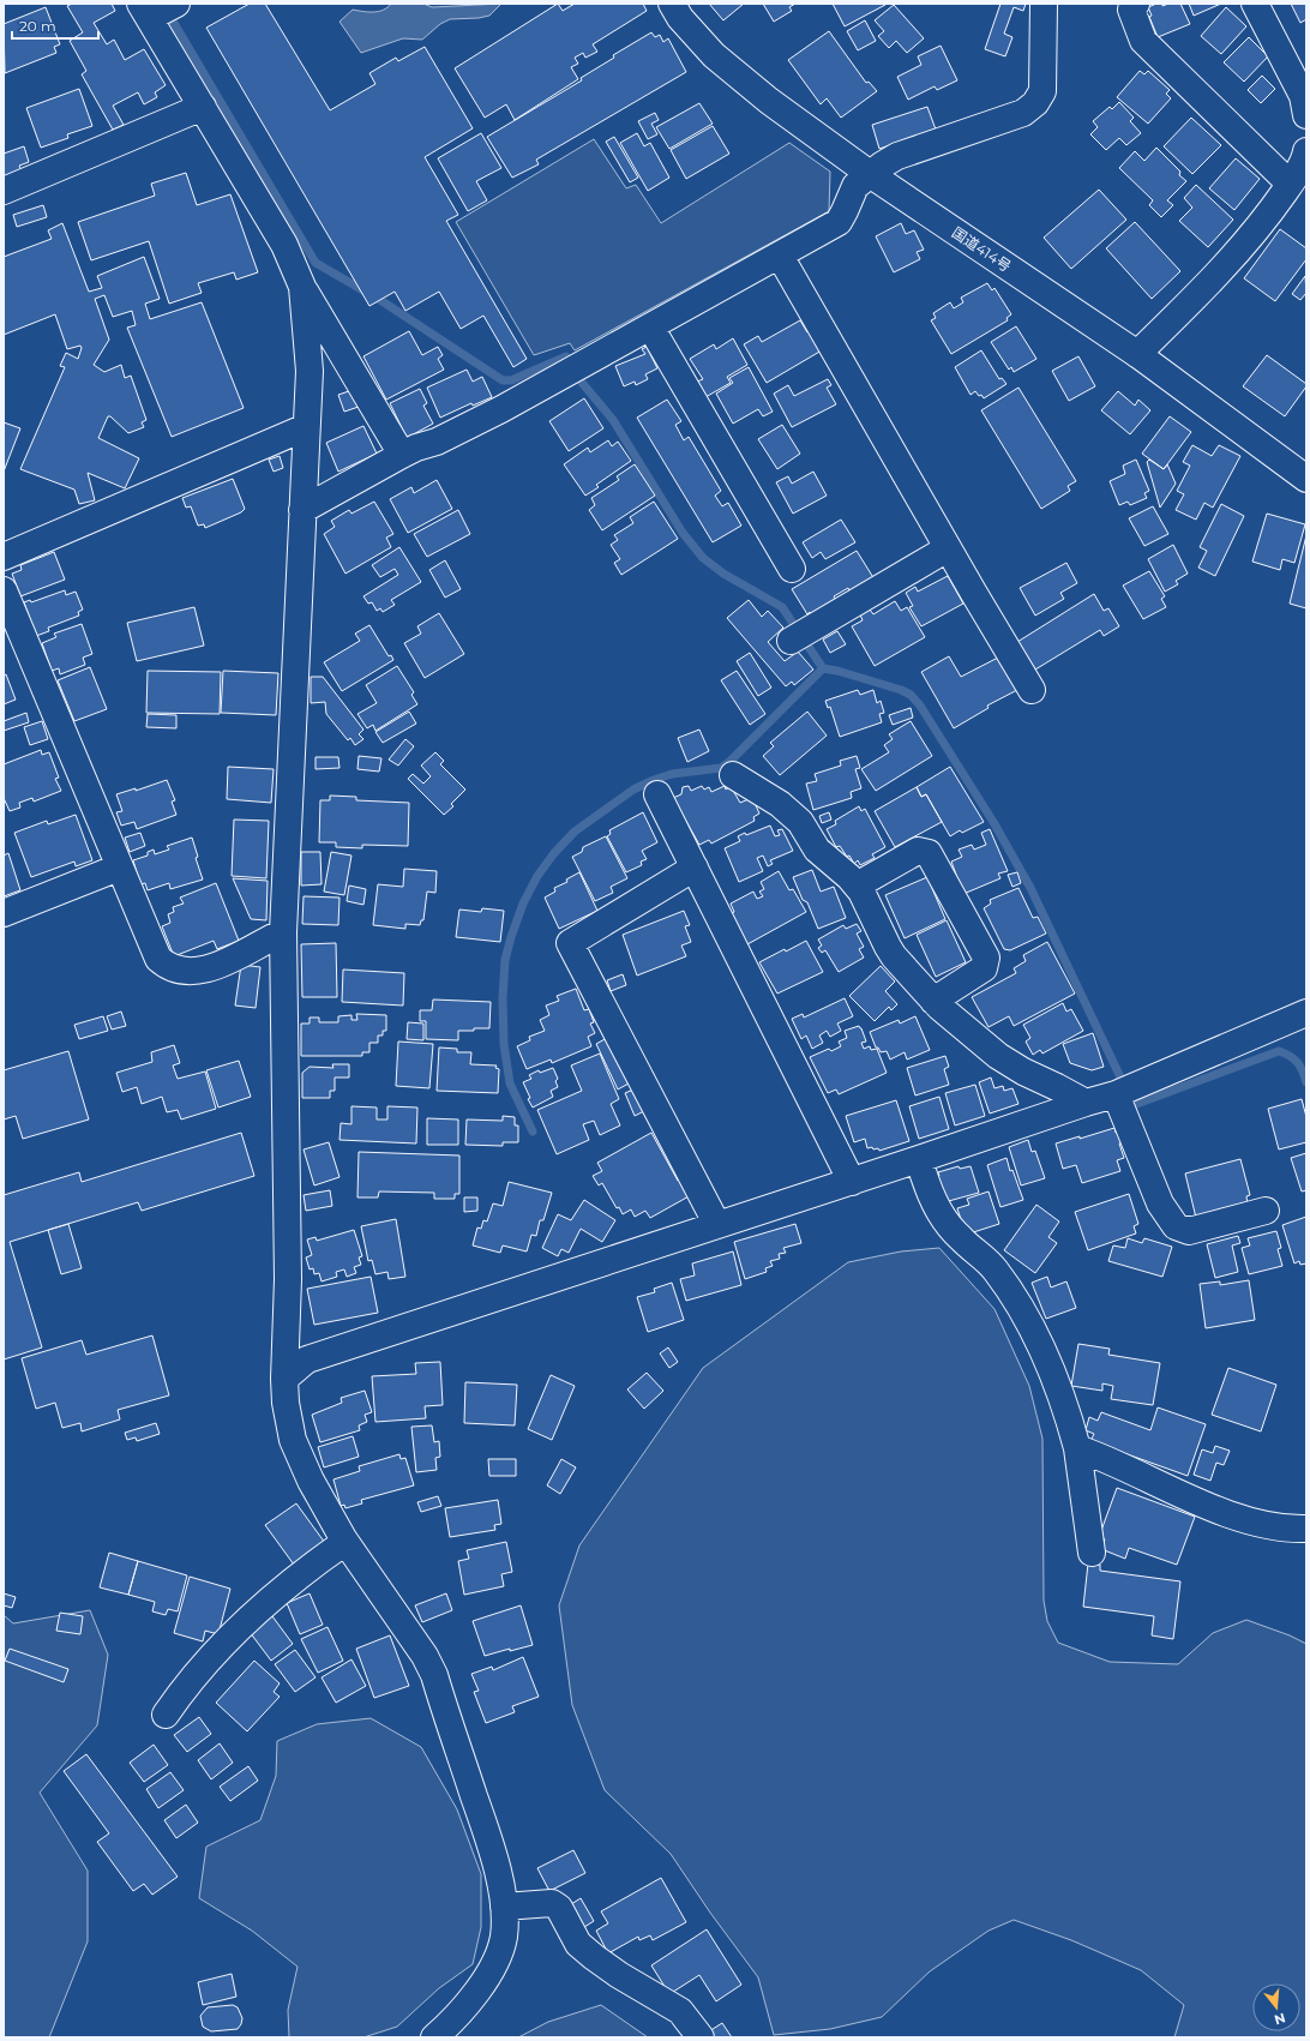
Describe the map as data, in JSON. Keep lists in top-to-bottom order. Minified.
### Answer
{"streets":{"main road":["国道414号"]},"scale_bar":"20 m","north":"bottom"}
